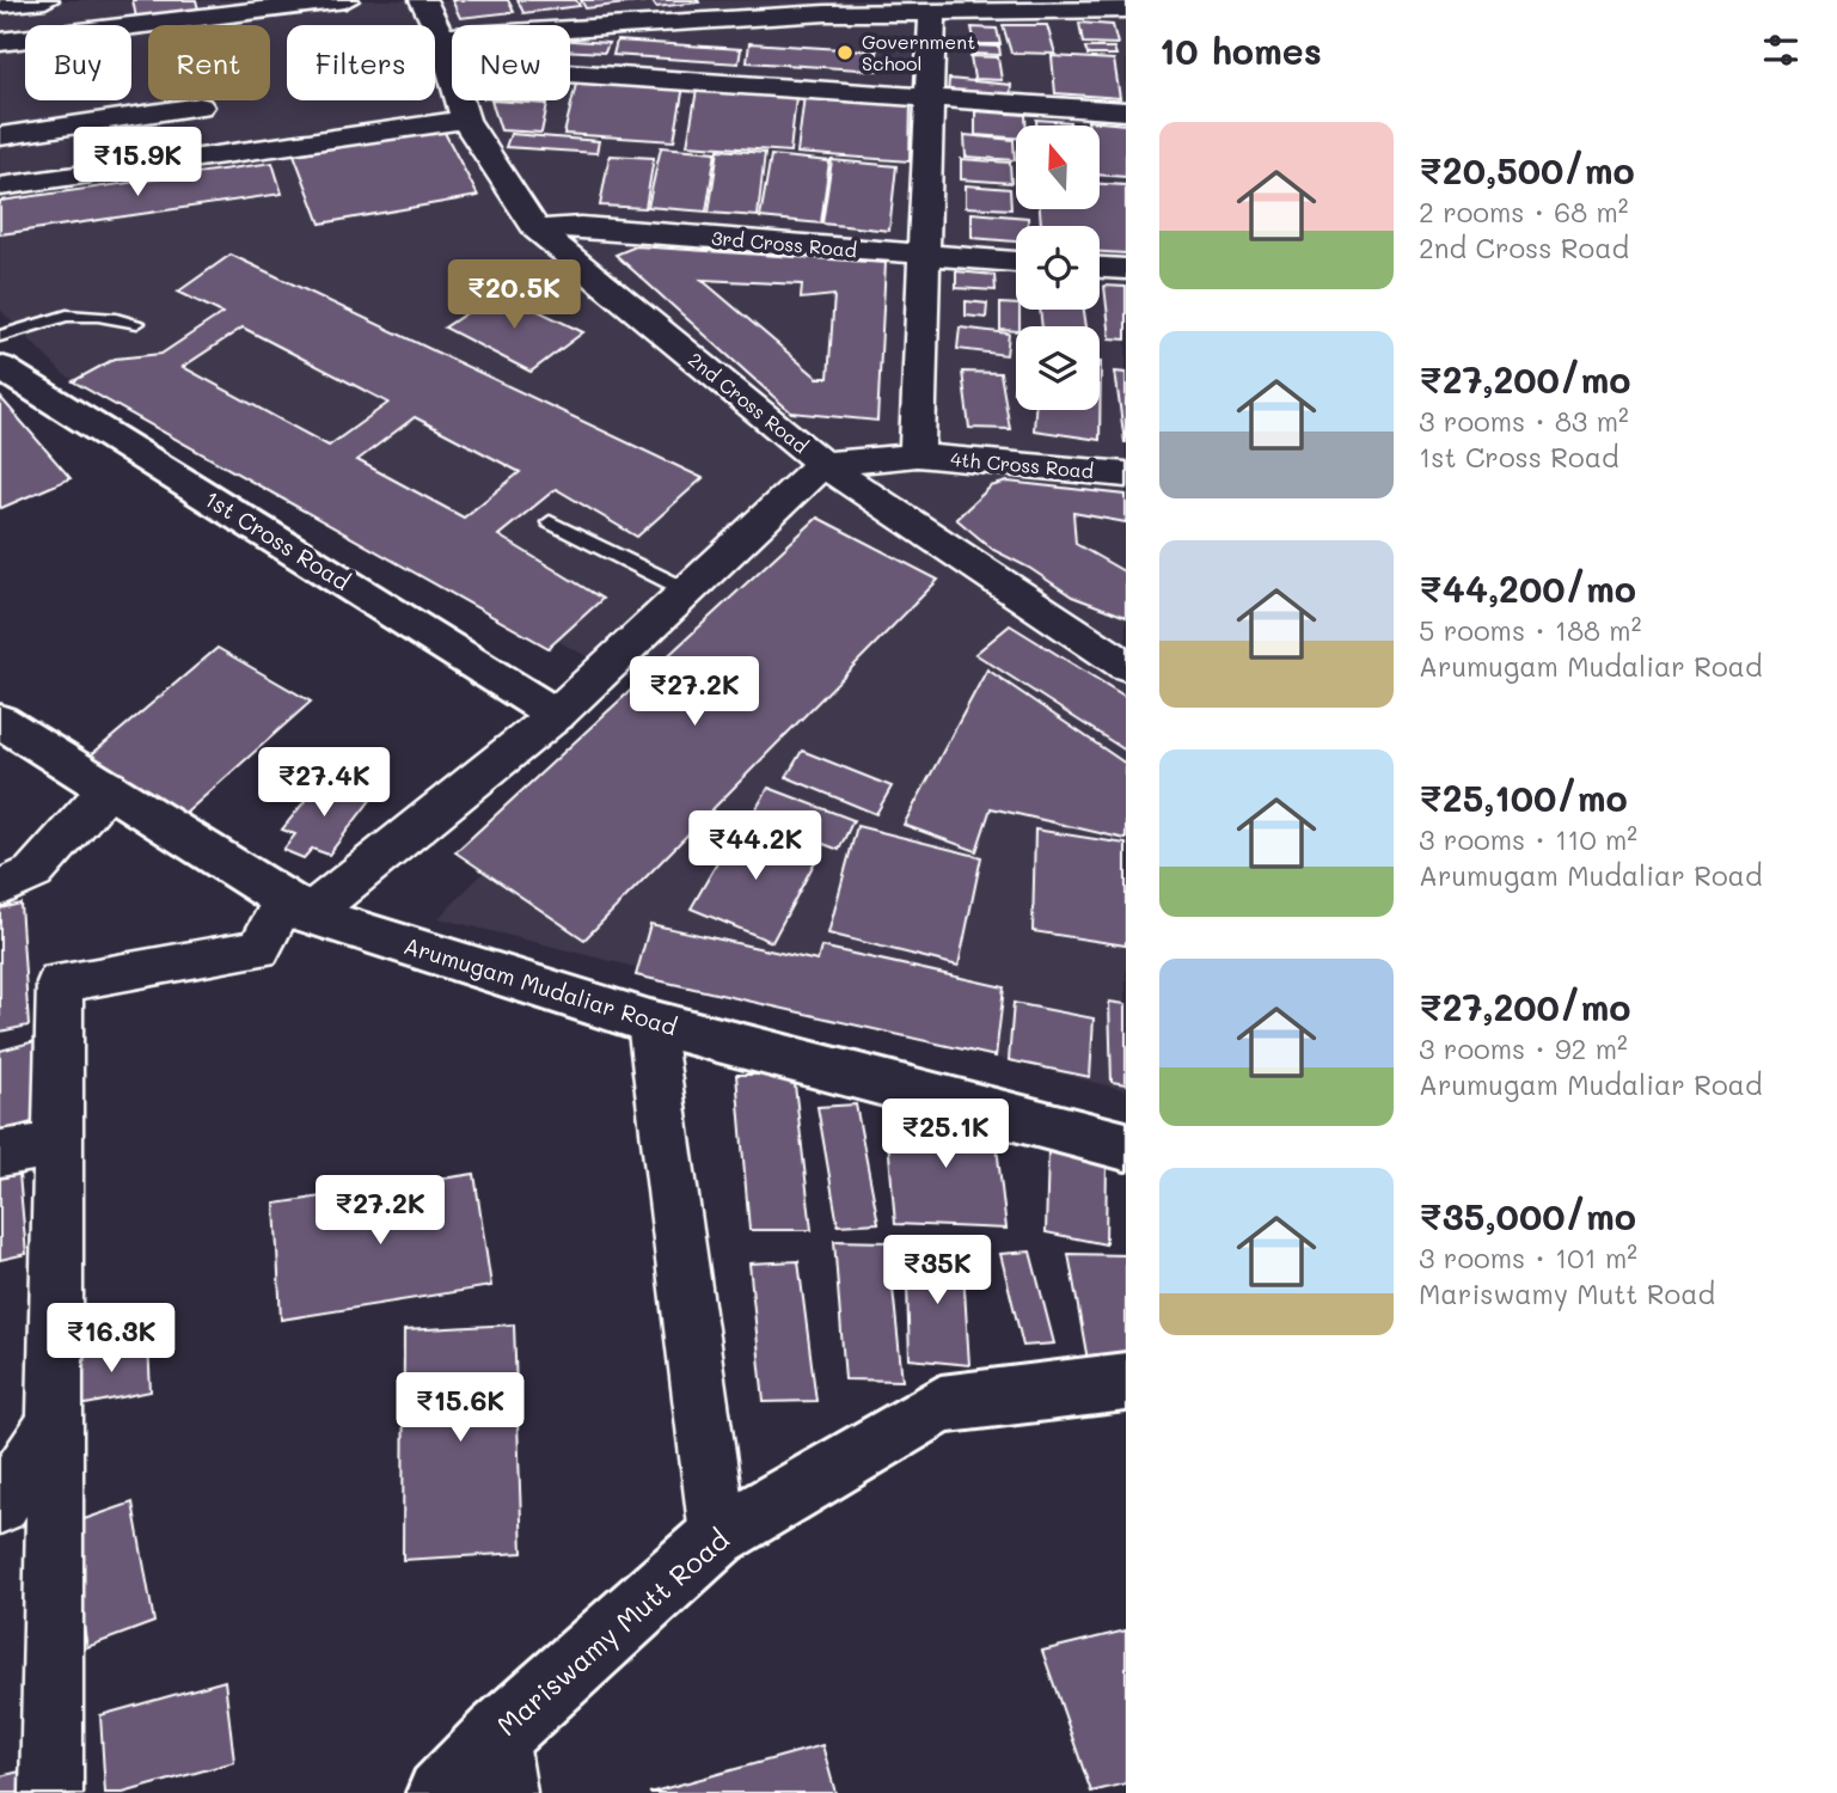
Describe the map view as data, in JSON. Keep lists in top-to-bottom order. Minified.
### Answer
{"streets":{"street":["3rd Cross Road","2nd Cross Road","4th Cross Road","1st Cross Road","Arumugam Mudaliar Road","Mariswamy Mutt Road"]},"crossings":[["3rd Cross Road","2nd Cross Road"]],"places":["Government School"],"north":"top","page":{"heading":"10 homes","chip":["Buy","Rent","Filters","New"],"list":[{"name":"₹20,500/mo","note":"2 rooms · 68 m² · 2nd Cross Road"},{"name":"₹27,200/mo","note":"3 rooms · 83 m² · 1st Cross Road"},{"name":"₹44,200/mo","note":"5 rooms · 188 m² · Arumugam Mudaliar Road"},{"name":"₹25,100/mo","note":"3 rooms · 110 m² · Arumugam Mudaliar Road"},{"name":"₹27,200/mo","note":"3 rooms · 92 m² · Arumugam Mudaliar Road"},{"name":"₹35,000/mo","note":"3 rooms · 101 m² · Mariswamy Mutt Road"}],"price":["₹15.9K","₹20.5K","₹27.2K","₹27.4K","₹44.2K","₹25.1K","₹27.2K","₹35K","₹16.3K","₹15.6K"]}}
